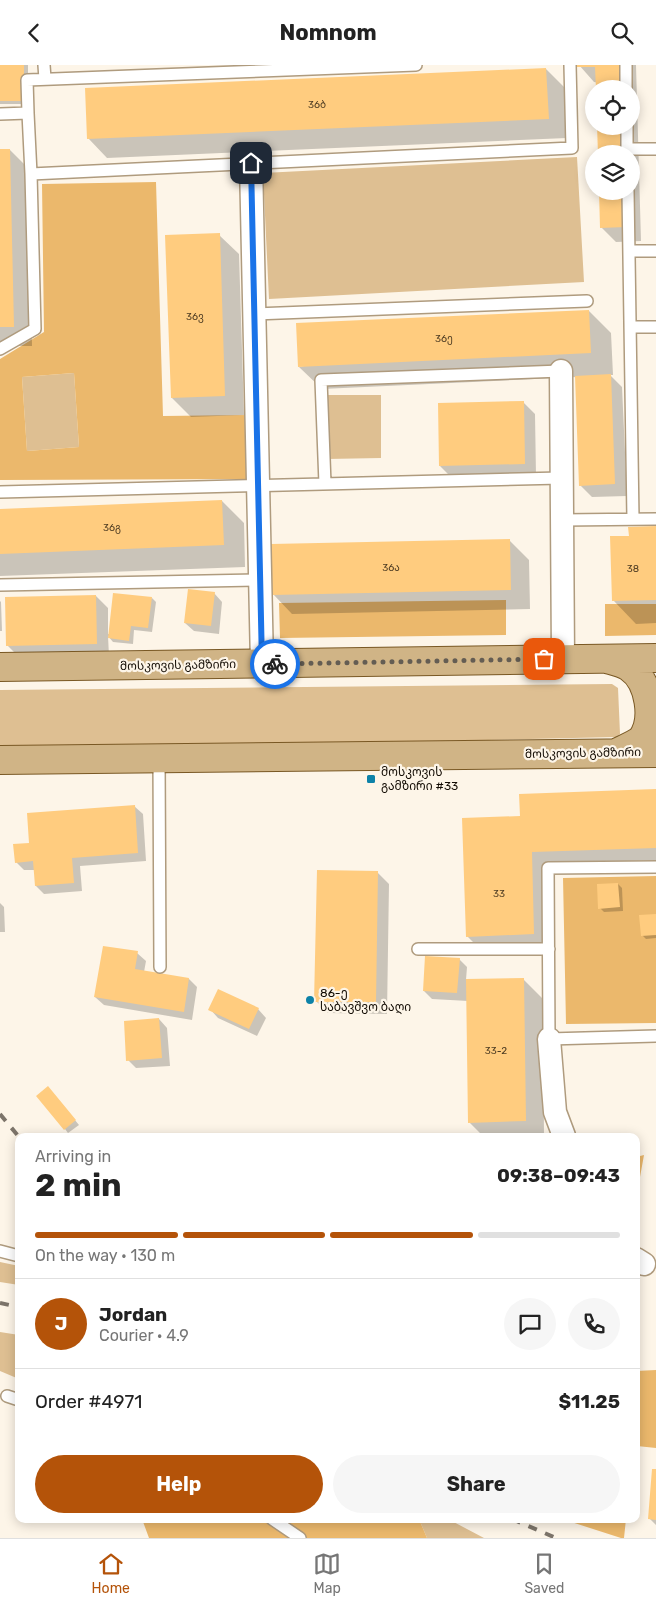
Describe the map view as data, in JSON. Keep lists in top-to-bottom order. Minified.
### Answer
{"streets":{"main road":["მოსკოვის გამზირი"]},"places":{"transit":["მოსკოვის გამზირი #33"],"other":["86-ე საბავშვო ბაღი"]},"house_numbers":["36ბ","36ვ","36ე","36გ","36ა","38","33","33-2"],"page":{"header":"Nomnom","heading":["2 min","Arriving in","09:38–09:43"],"panel":["Jordan","Courier · 4.9","Order #4971","$11.25"],"bar":"On the way · 130 m","round":"J","buttons":["Help","Share"],"tabs":["Home","Map","Saved"]}}
